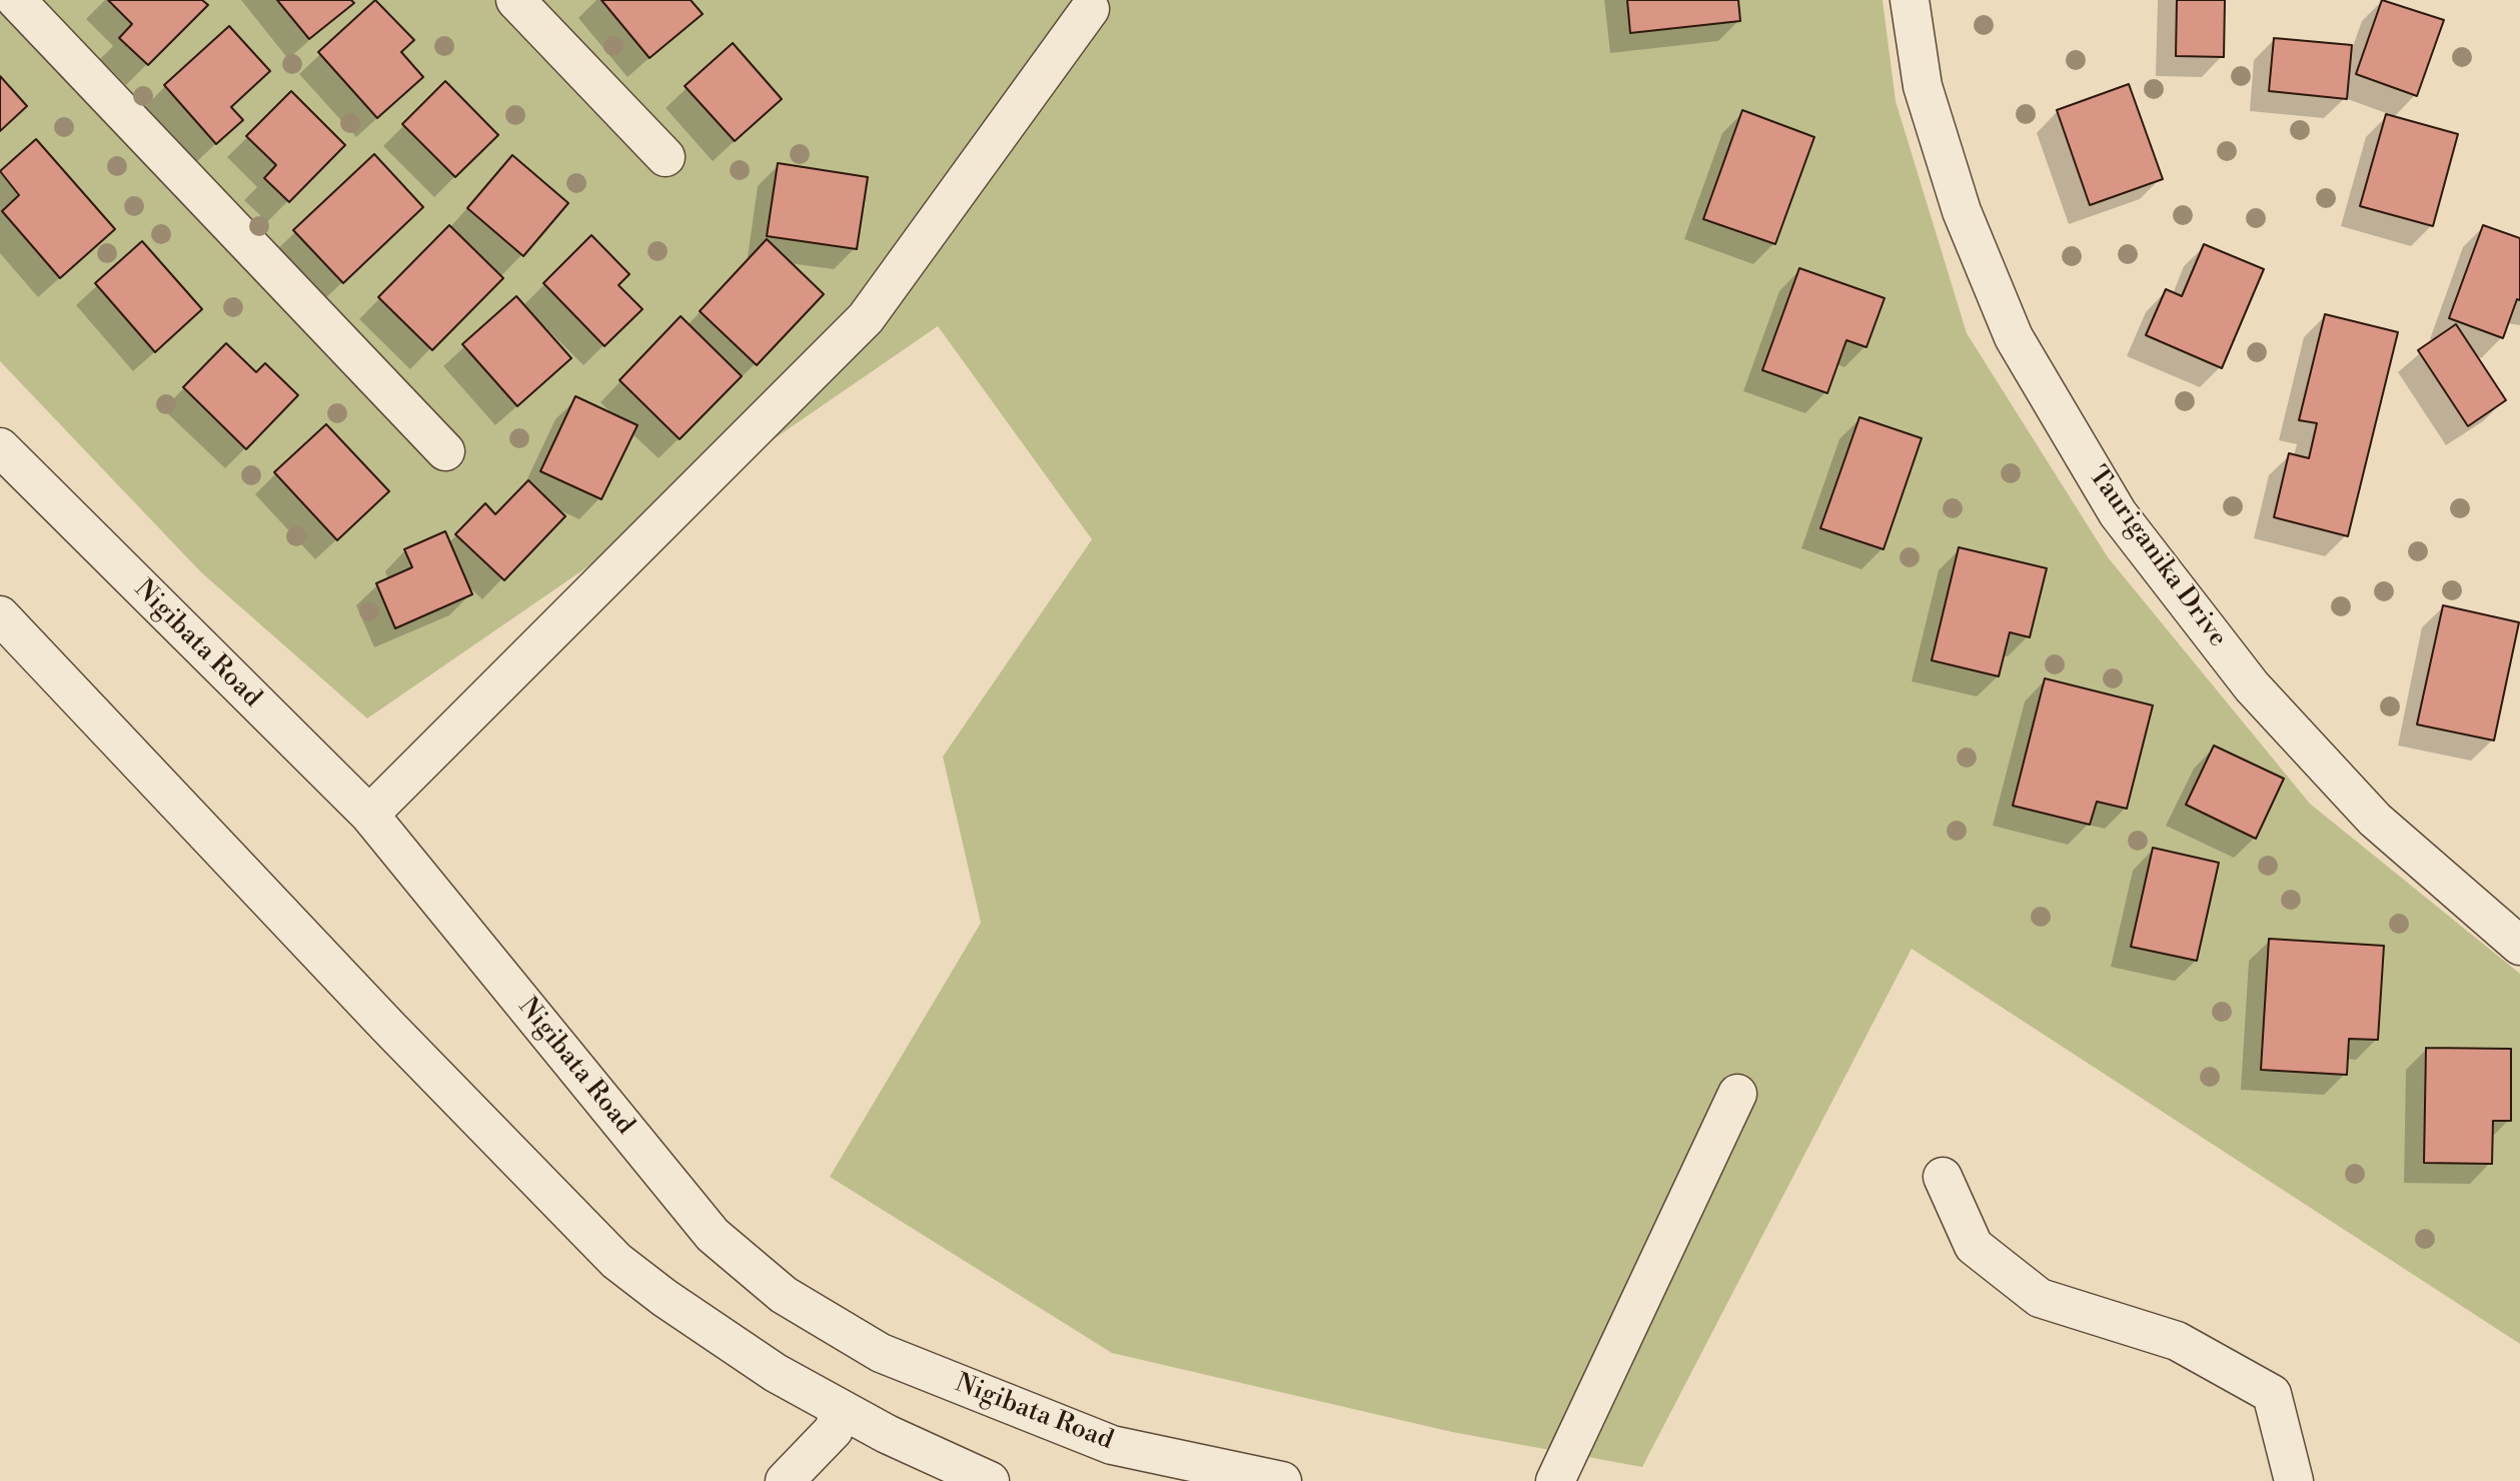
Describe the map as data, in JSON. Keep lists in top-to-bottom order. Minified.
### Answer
{"streets":{"street":["Tauriganika Drive","Nigibata Road"]}}
